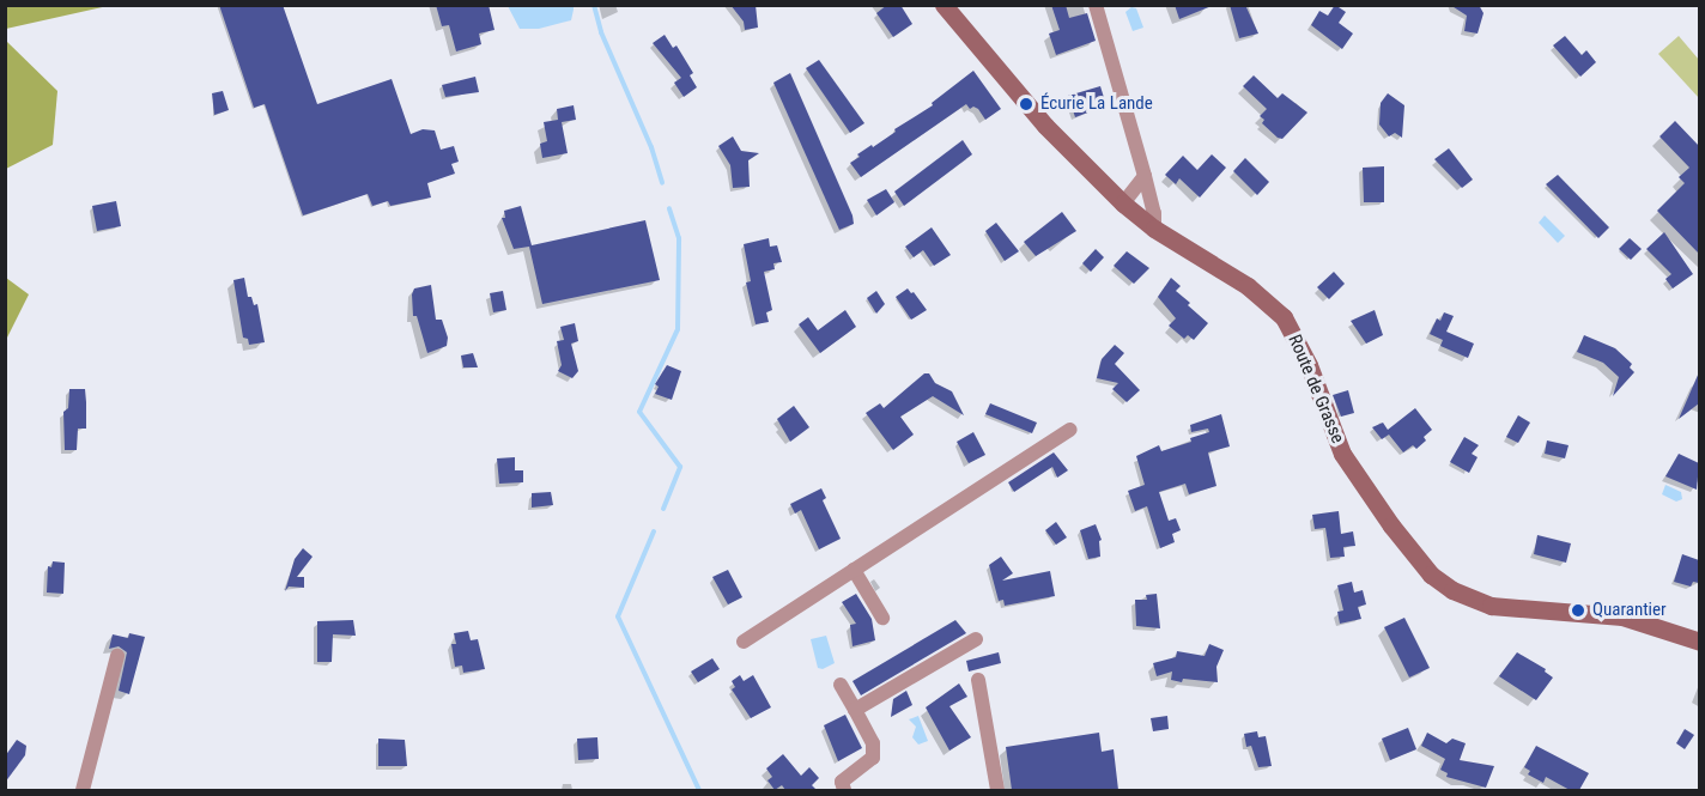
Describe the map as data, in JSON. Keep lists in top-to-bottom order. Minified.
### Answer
{"streets":{"street":["Route de Grasse"]},"places":["Écurie La Lande","Quarantier"]}
